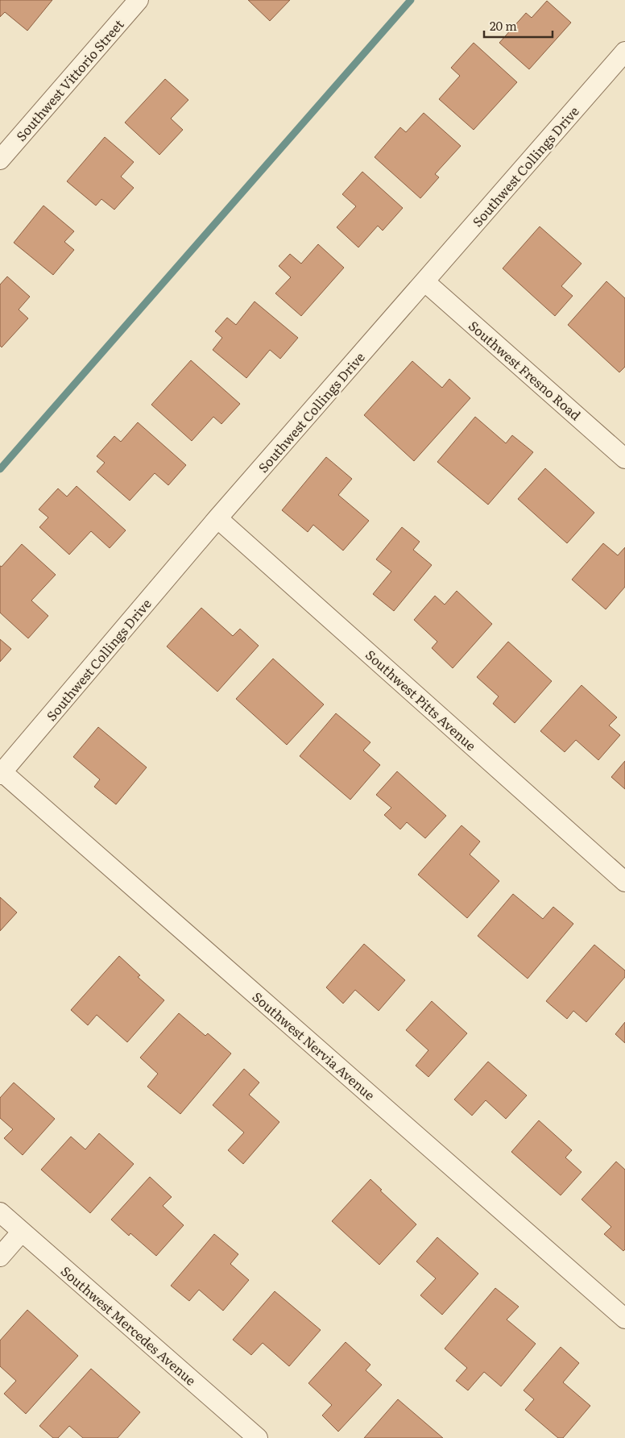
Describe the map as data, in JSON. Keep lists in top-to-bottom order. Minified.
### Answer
{"streets":{"street":["Southwest Vittorio Street","Southwest Collings Drive","Southwest Fresno Road","Southwest Pitts Avenue","Southwest Nervia Avenue","Southwest Mercedes Avenue"]},"crossings":[["Southwest Collings Drive","Southwest Fresno Road"],["Southwest Collings Drive","Southwest Pitts Avenue"],["Southwest Collings Drive","Southwest Nervia Avenue"]],"scale_bar":"20 m"}
